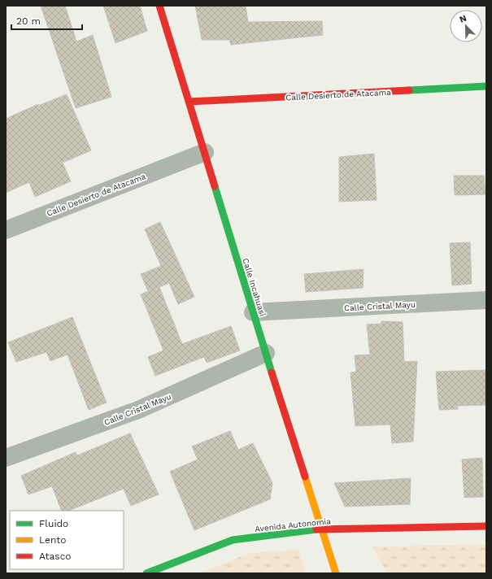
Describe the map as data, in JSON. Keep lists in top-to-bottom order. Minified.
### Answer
{"streets":{"street":["Calle Desierto de Atacama","Calle Incahuasi","Calle Cristal Mayu","Avenida Autonomía"]},"crossings":[["Calle Desierto de Atacama","Calle Incahuasi"],["Calle Incahuasi","Calle Cristal Mayu"],["Calle Incahuasi","Avenida Autonomía"]],"legend":["Fluido","Lento","Atasco"],"scale_bar":"20 m","north":"top left"}
